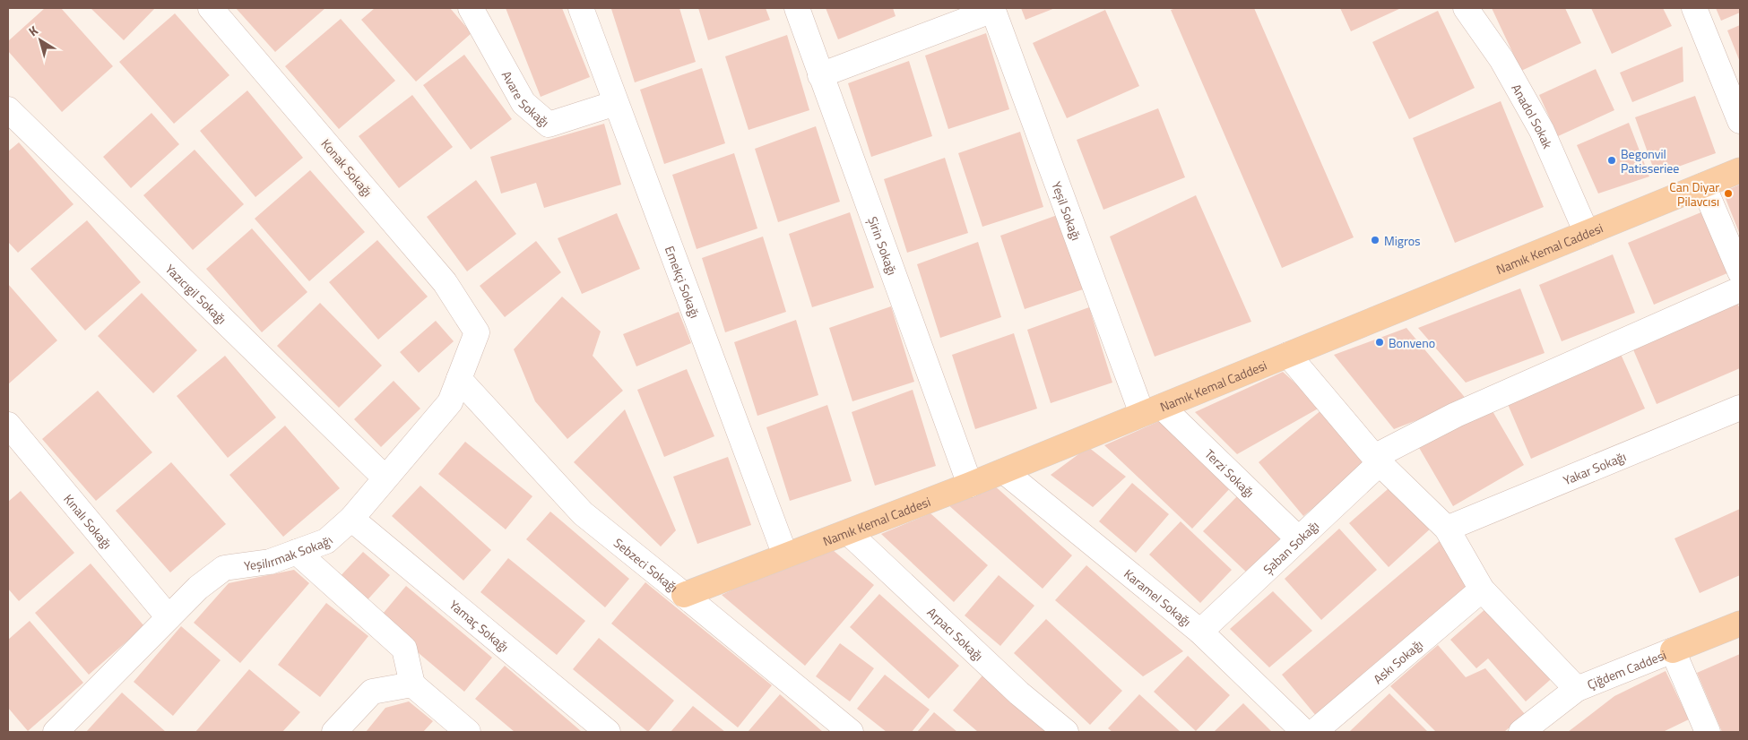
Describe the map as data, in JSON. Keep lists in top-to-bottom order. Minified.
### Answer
{"streets":{"main road":["Namık Kemal Caddesi","Çiğdem Caddesi"],"street":["Avare Sokağı","Anadol Sokak","Konak Sokağı","Yeşil Sokağı","Şirin Sokağı","Emekçi Sokağı","Yazıcıgil Sokağı","Yakar Sokağı","Terzi Sokağı","Kınalı Sokağı","Şaban Sokağı","Yeşilırmak Sokağı","Sebzeci Sokağı","Karamel Sokağı","Yamaç Sokağı","Arpacı Sokağı","Askı Sokağı"]},"crossings":[["Avare Sokağı","Emekçi Sokağı"],["Anadol Sokak","Namık Kemal Caddesi"],["Konak Sokağı","Yeşilırmak Sokağı"],["Yeşil Sokağı","Namık Kemal Caddesi"],["Yeşil Sokağı","Terzi Sokağı"],["Şirin Sokağı","Namık Kemal Caddesi"],["Namık Kemal Caddesi","Emekçi Sokağı"],["Namık Kemal Caddesi","Terzi Sokağı"],["Namık Kemal Caddesi","Sebzeci Sokağı"],["Namık Kemal Caddesi","Karamel Sokağı"],["Namık Kemal Caddesi","Arpacı Sokağı"],["Yazıcıgil Sokağı","Yeşilırmak Sokağı"],["Terzi Sokağı","Şaban Sokağı"],["Kınalı Sokağı","Yeşilırmak Sokağı"],["Şaban Sokağı","Karamel Sokağı"],["Yeşilırmak Sokağı","Sebzeci Sokağı"],["Yeşilırmak Sokağı","Yamaç Sokağı"]],"places":["Begonvil Patisseriee","Can Diyar Pilavcısı","Migros","Bonveno"],"north":"top left"}
